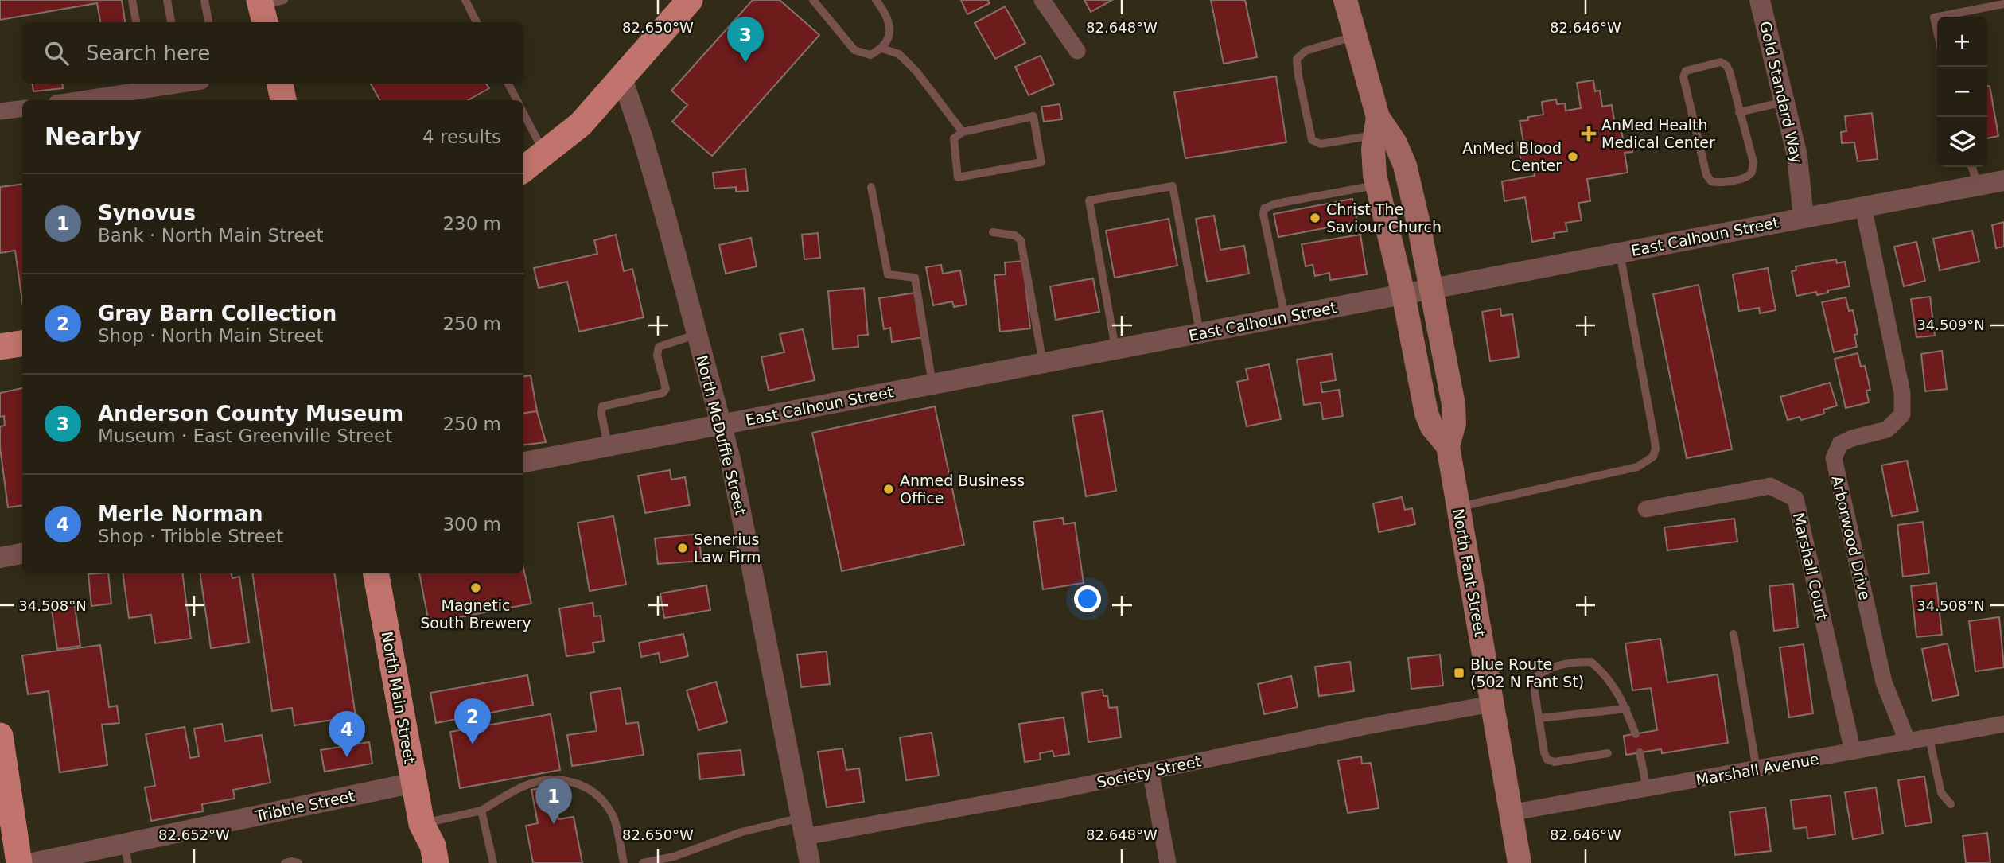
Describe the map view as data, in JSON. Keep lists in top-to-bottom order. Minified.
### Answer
{"streets":{"main road":["North Fant Street","North Main Street"],"street":["Gold Standard Way","East Calhoun Street","North McDuffie Street","Arborwood Drive","Marshall Court","Marshall Avenue","Society Street","Tribble Street"]},"crossings":[["Gold Standard Way","East Calhoun Street"],["East Calhoun Street","North McDuffie Street"],["East Calhoun Street","Arborwood Drive"],["East Calhoun Street","North Fant Street"],["North McDuffie Street","Society Street"],["Arborwood Drive","Marshall Avenue"],["Marshall Court","Marshall Avenue"],["North Fant Street","Marshall Avenue"],["North Fant Street","Society Street"],["North Main Street","Tribble Street"]],"places":{"health":["AnMed Health Medical Center"],"other":["AnMed Blood Center","Christ The Saviour Church","Anmed Business Office","Senerius Law Firm","Magnetic South Brewery"],"transit":["Blue Route (502 N Fant St)"]},"page":{"map_buttons":["+","−"],"pins":["3","2","4","1"],"search":"Search here","heading":["Nearby","4 results"],"list":[{"mark":"1","name":"Synovus","note":"Bank · North Main Street","value":"230 m"},{"mark":"2","name":"Gray Barn Collection","note":"Shop · North Main Street","value":"250 m"},{"mark":"3","name":"Anderson County Museum","note":"Museum · East Greenville Street","value":"250 m"},{"mark":"4","name":"Merle Norman","note":"Shop · Tribble Street","value":"300 m"}]},"coordinates":["82.650°W","82.648°W","82.646°W","34.509°N","34.508°N","82.652°W"]}
